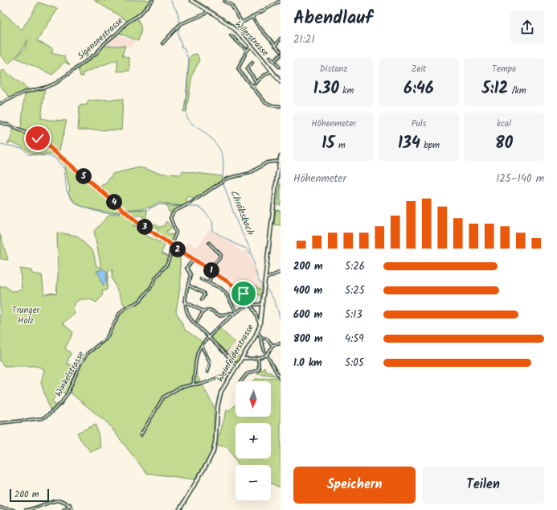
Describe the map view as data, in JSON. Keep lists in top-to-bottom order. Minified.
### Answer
{"streets":{"main road":["Wilerstrasse","Weinfelderstrasse"],"street":["Sigenseestrasse","Winkelstrasse"]},"water":["Chräbsbach"],"parks":["Trunger Holz"],"scale_bar":"200 m","north":"bottom","page":{"heading":["Abendlauf","21:21"],"stats":[["Distanz","1.30 km"],["Zeit","6:46"],["Tempo","5:12 /km"],["Höhenmeter","15 m"],["Puls","134 bpm"],["kcal","80"]],"chart":["Höhenmeter","125–140 m"],"pins":["5","4","3","2","1"],"list":[{"name":"200 m","note":"5:26"},{"name":"400 m","note":"5:25"},{"name":"600 m","note":"5:13"},{"name":"800 m","note":"4:59"},{"name":"1.0 km","note":"5:05"}],"map_buttons":["+","−"],"buttons":["Speichern","Teilen"],"scale":"200 m"}}
